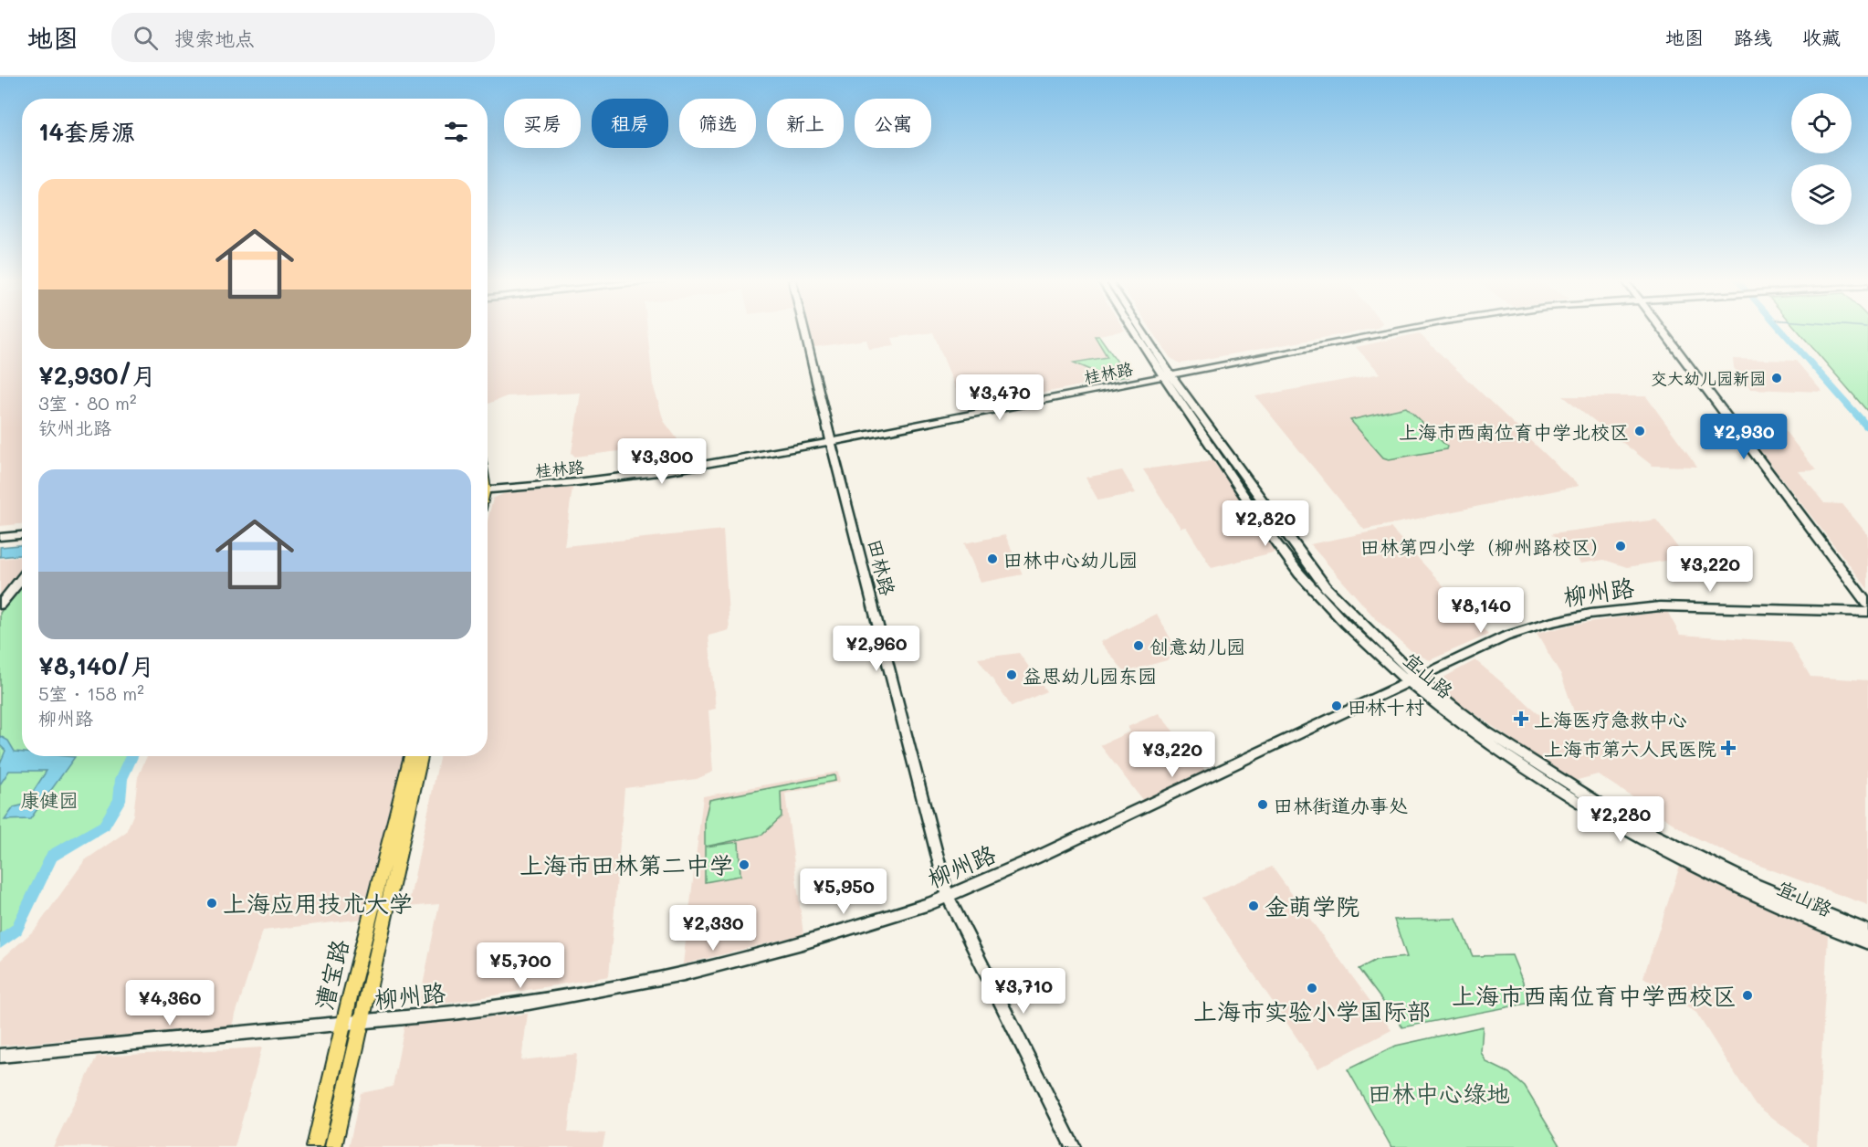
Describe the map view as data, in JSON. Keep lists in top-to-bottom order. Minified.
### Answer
{"streets":{"main road":["漕宝路"],"street":["桂林路","田林路","柳州路","宜山路"]},"crossings":[["桂林路","田林路"],["桂林路","宜山路"],["田林路","柳州路"],["柳州路","宜山路"],["柳州路","漕宝路"]],"parks":["康健园","田林中心绿地"],"places":{"other":["交大幼儿园新园","上海市西南位育中学北校区","田林第四小学（柳州路校区）","田林中心幼儿园","创意幼儿园","益思幼儿园东园","田林十村","田林街道办事处","上海市田林第二中学","上海应用技术大学","金萌学院","上海市实验小学国际部","上海市西南位育中学西校区"],"health":["上海医疗急救中心","上海市第六人民医院"]},"page":{"header":"地图","search":"搜索地点","nav":["地图","路线","收藏"],"chip":["买房","租房","筛选","新上","公寓"],"heading":"14套房源","list":[{"name":"¥2,930/月","note":"3室 · 80 m² · 钦州北路"},{"name":"¥8,140/月","note":"5室 · 158 m² · 柳州路"}],"price":["¥3,470","¥2,930","¥3,300","¥2,820","¥3,220","¥8,140","¥2,960","¥3,220","¥2,280","¥5,950","¥2,330","¥5,700","¥3,710","¥4,360"]}}
